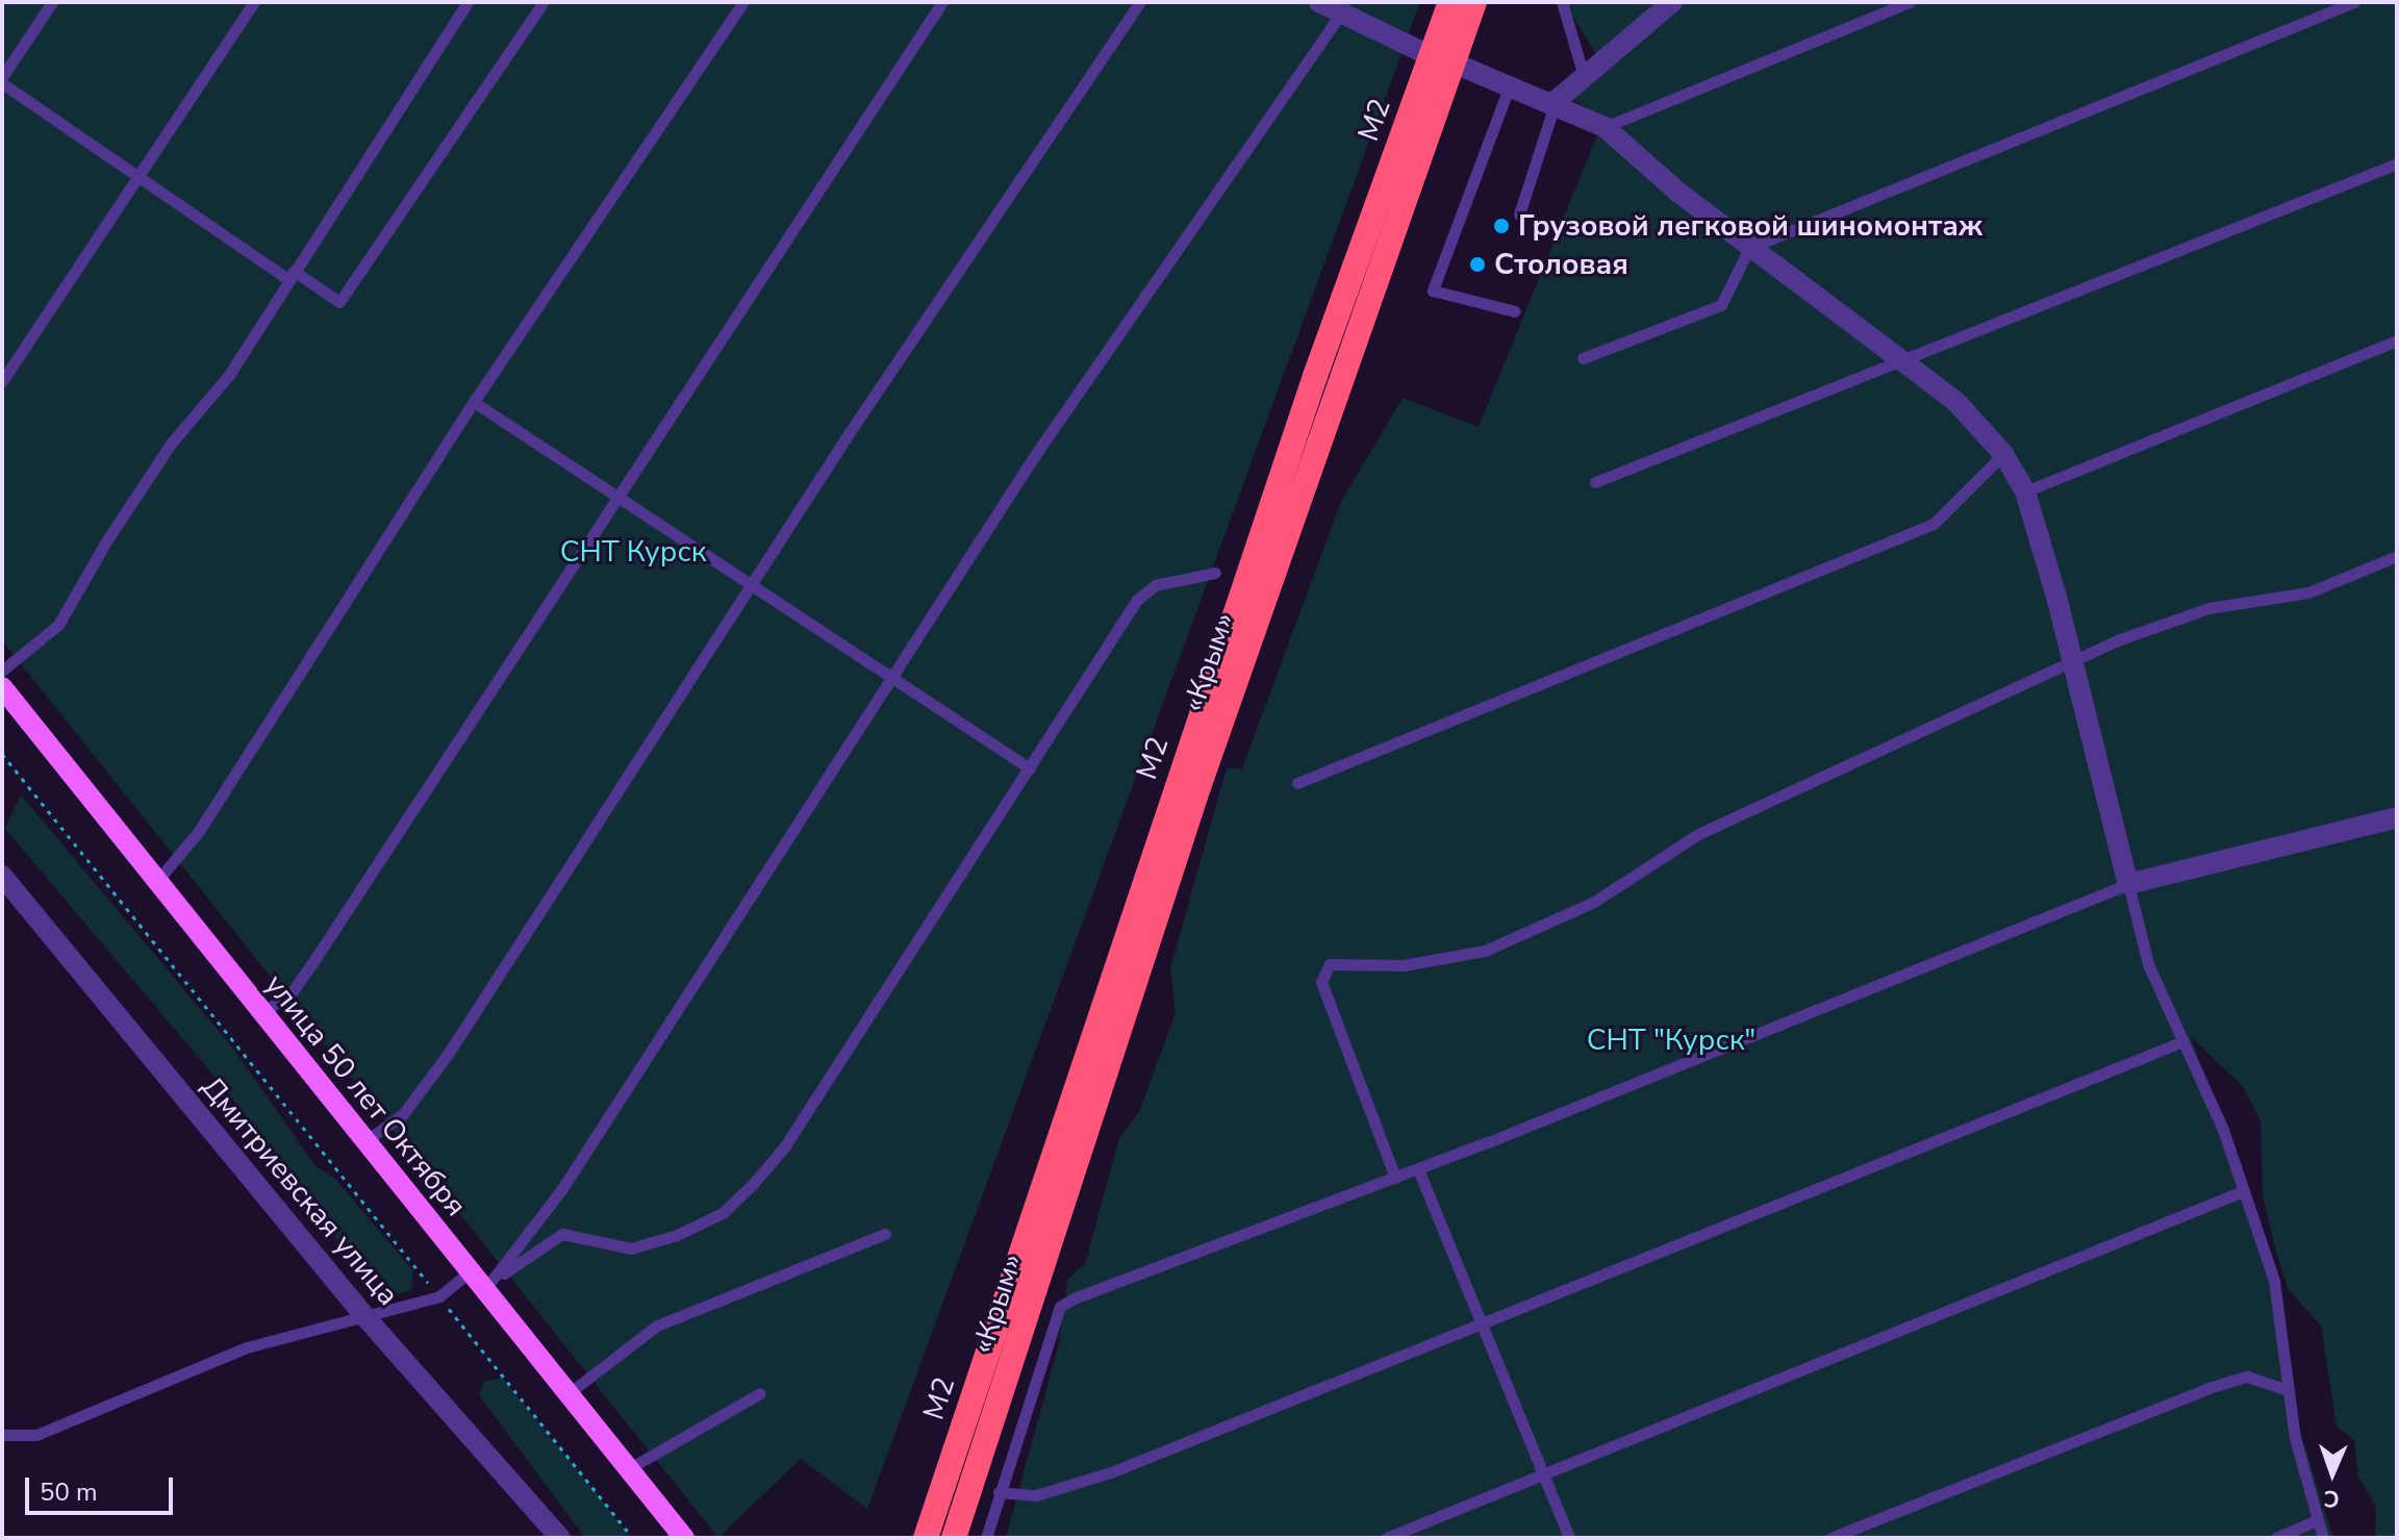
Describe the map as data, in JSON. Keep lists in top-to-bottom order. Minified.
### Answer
{"streets":{"highway":["М2","«Крым»"],"main road":["улица 50 лет Октября"],"street":["Дмитриевская улица"]},"crossings":[["М2","«Крым»"]],"parks":["СНТ Курск","СНТ \"Курск\""],"places":["Грузовой легковой шиномонтаж","Столовая"],"scale_bar":"50 m","north":"bottom"}
